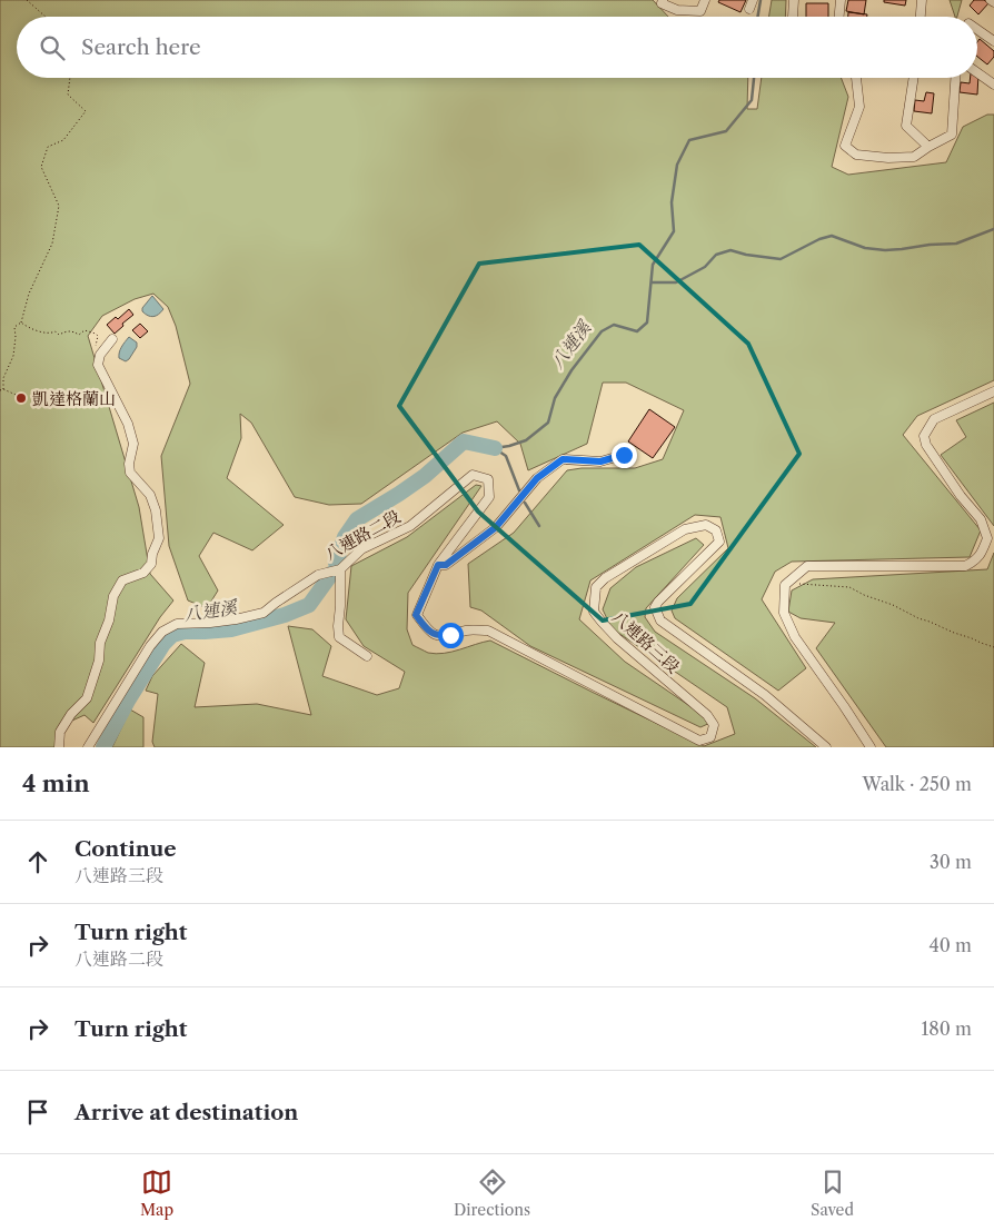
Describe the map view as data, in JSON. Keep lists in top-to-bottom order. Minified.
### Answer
{"streets":{"street":["八連路二段","八連路三段"]},"crossings":[["八連路二段","八連路三段"]],"water":["八連溪"],"places":["凱達格蘭山"],"page":{"search":"Search here","heading":["4 min","Walk · 250 m"],"list":[["Continue","八連路三段","30 m"],["Turn right","八連路二段","40 m"],["Turn right","180 m"],"Arrive at destination"],"nav":["Map","Directions","Saved"]}}
